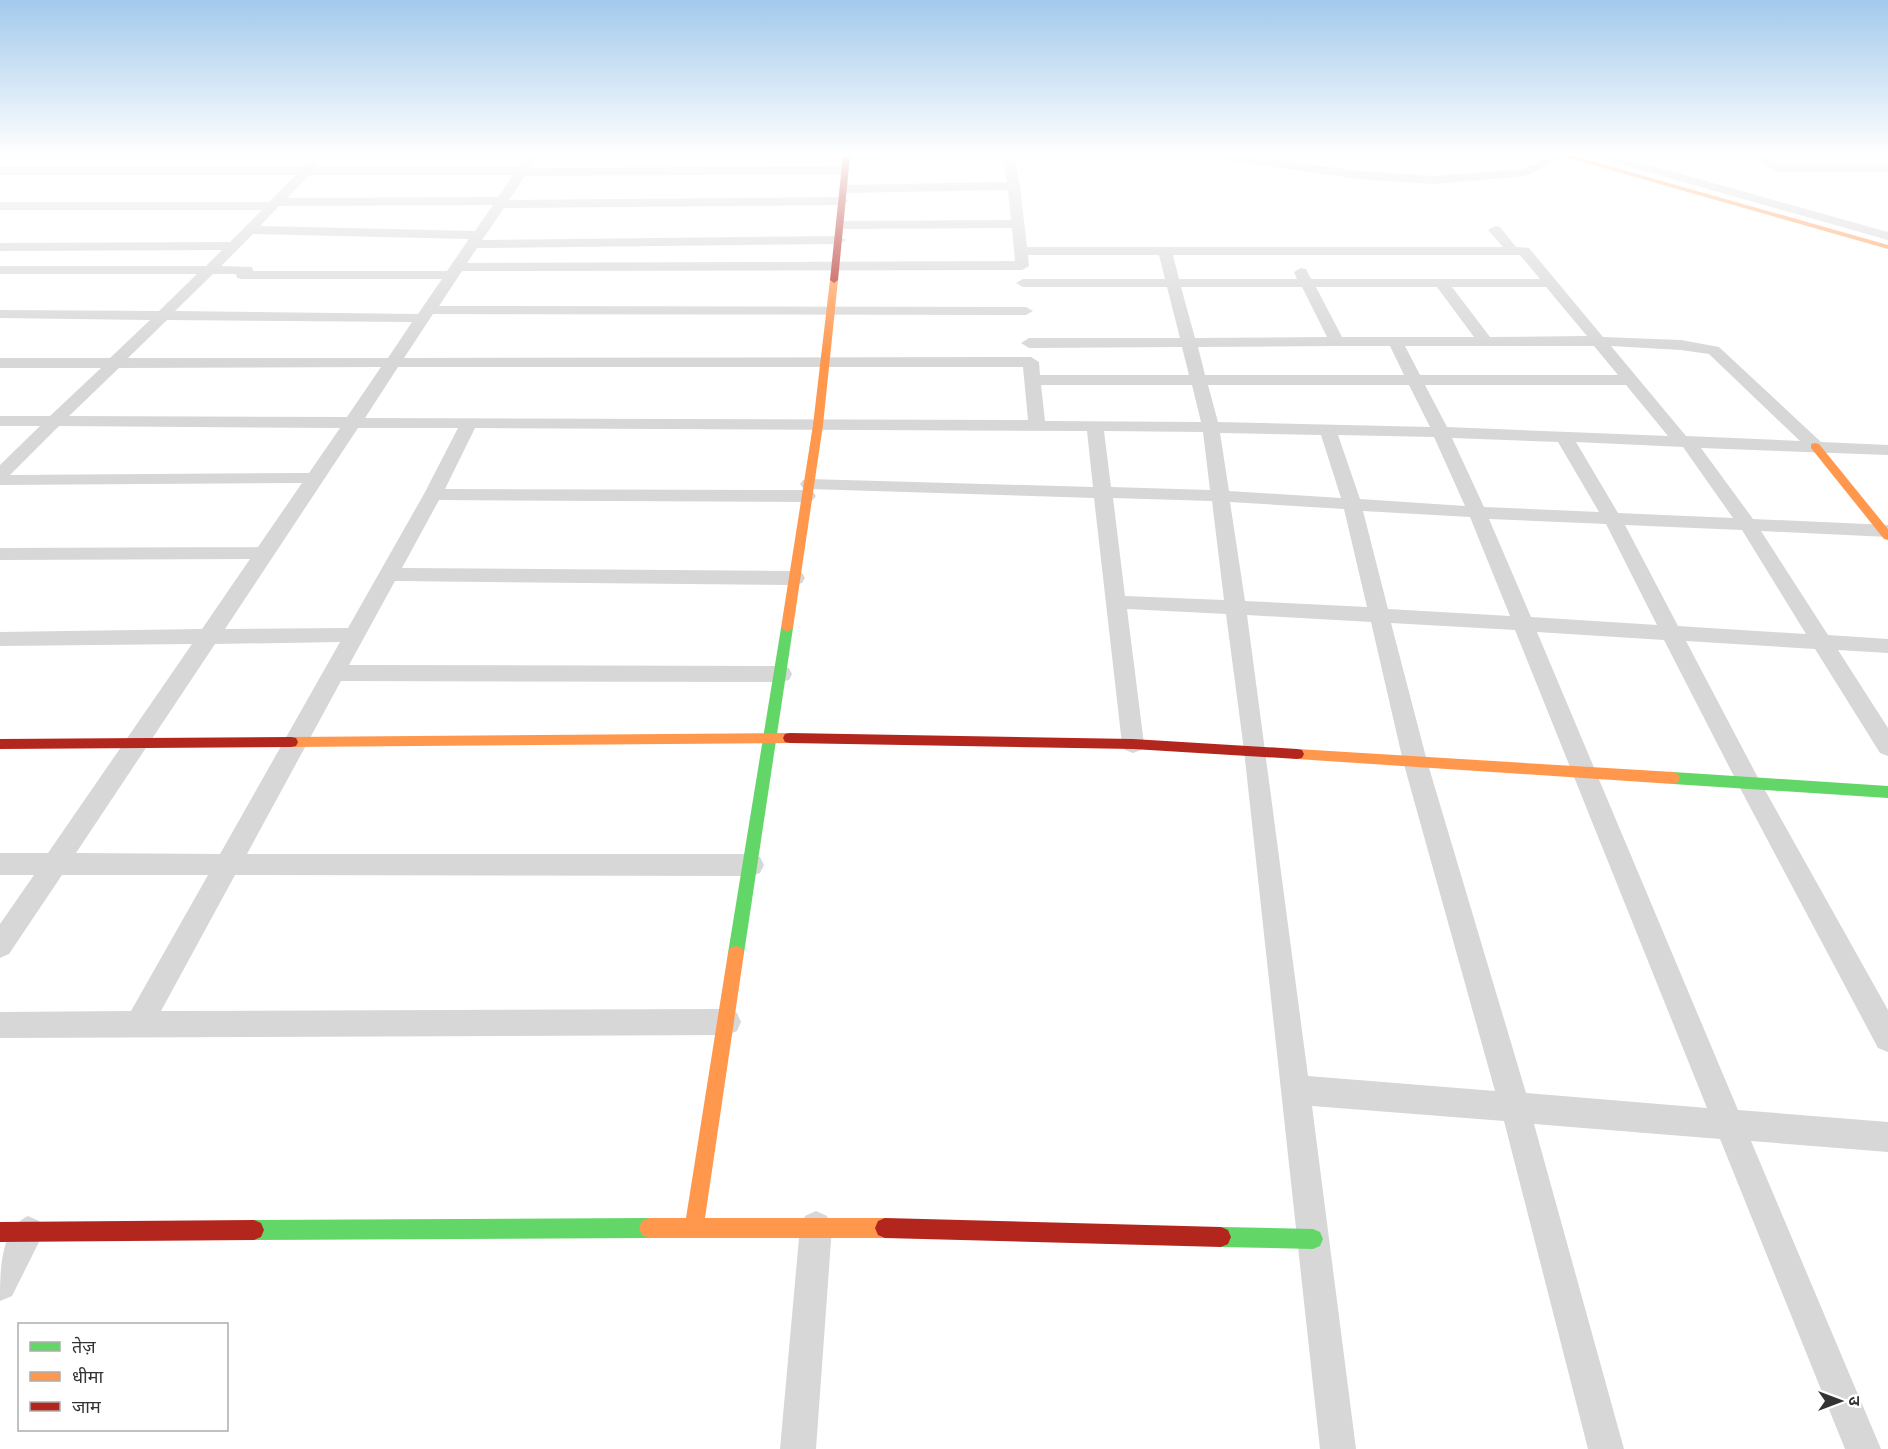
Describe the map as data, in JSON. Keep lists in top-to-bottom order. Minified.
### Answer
{"legend":["तेज़","धीमा","जाम"],"north":"right"}
